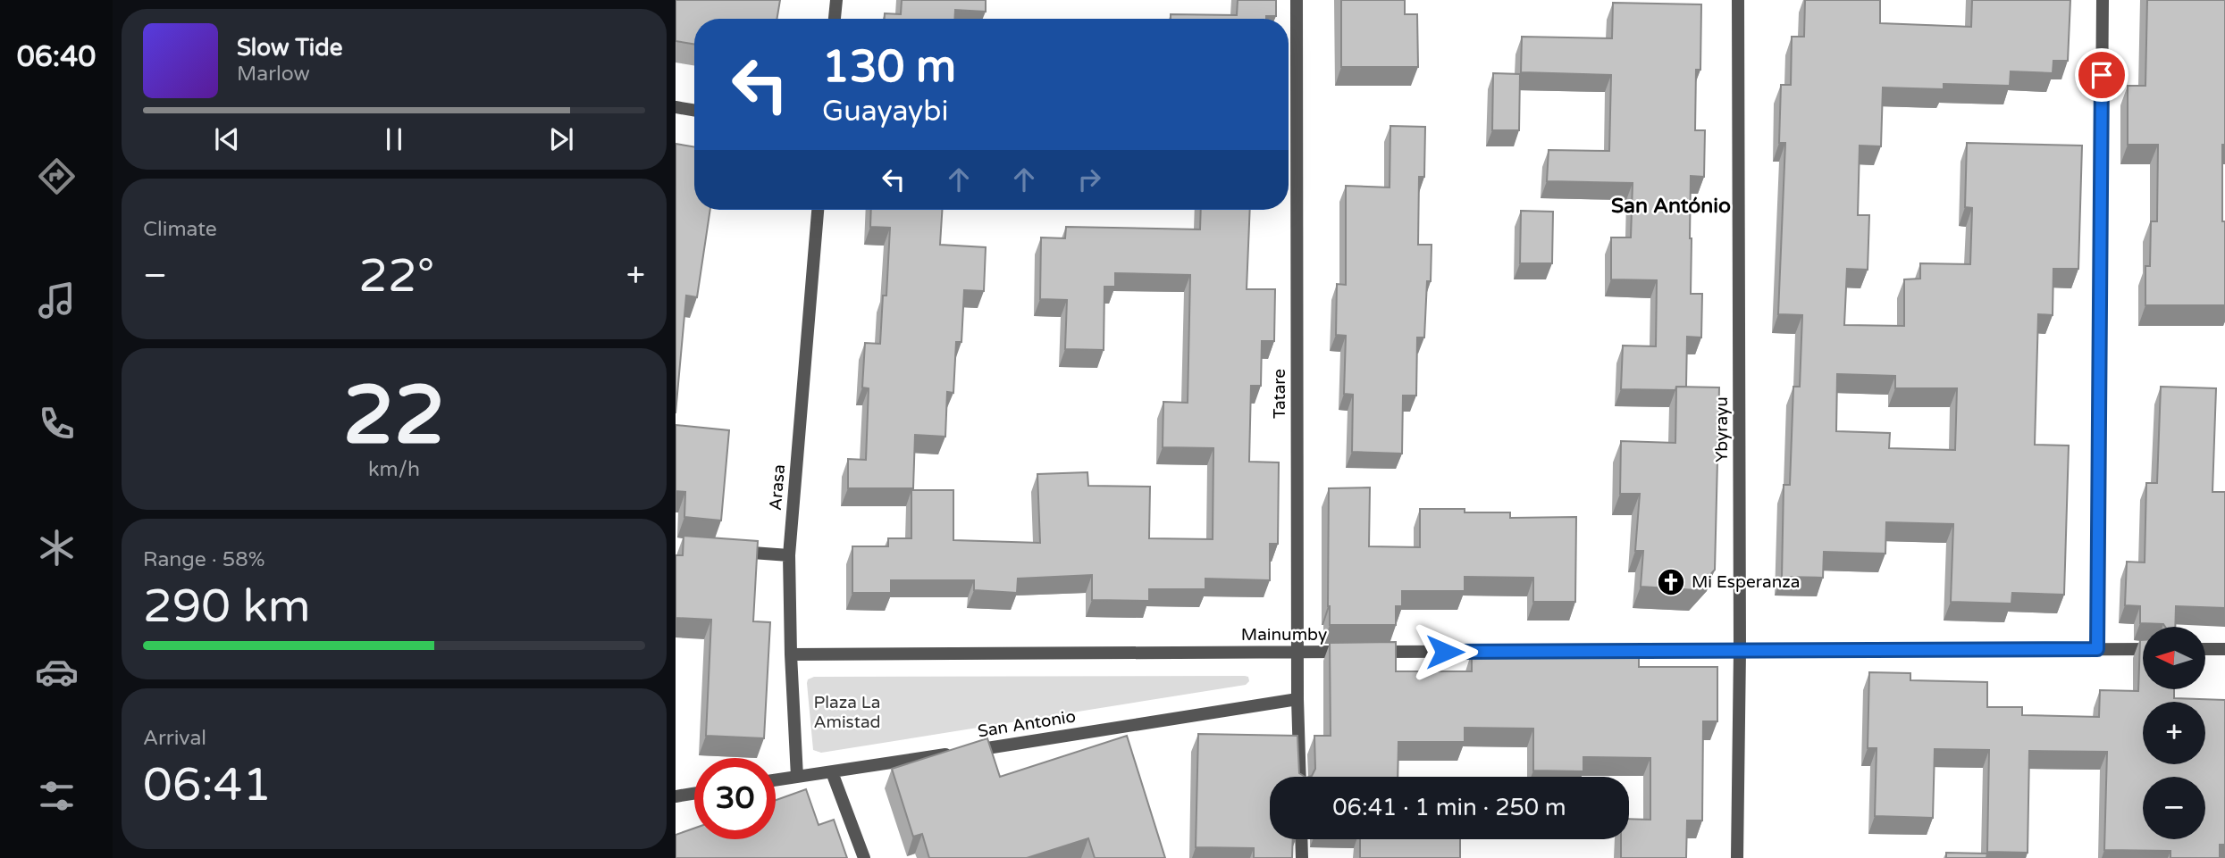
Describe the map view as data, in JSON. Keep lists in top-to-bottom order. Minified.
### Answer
{"streets":{"street":["Tatare","Ybyrayu","Arasa","Mainumby","San Antonio"]},"crossings":[["Tatare","Mainumby"],["Tatare","San Antonio"],["Ybyrayu","Mainumby"],["Arasa","Mainumby"],["Arasa","San Antonio"]],"districts":["San António"],"parks":["Plaza La Amistad"],"places":{"church":["Mi Esperanza"]},"north":"left","page":{"tabs":"06:40","turn":["130 m","Guayaybi"],"song":["Slow Tide","Marlow"],"tile":["Climate",["22","km/h"],["Range · 58%","290 km"],["Arrival","06:41"]],"heat":["−","22°","+"],"map_buttons":["+","−"],"limit":"30","trip":"06:41 · 1 min · 250 m"}}
